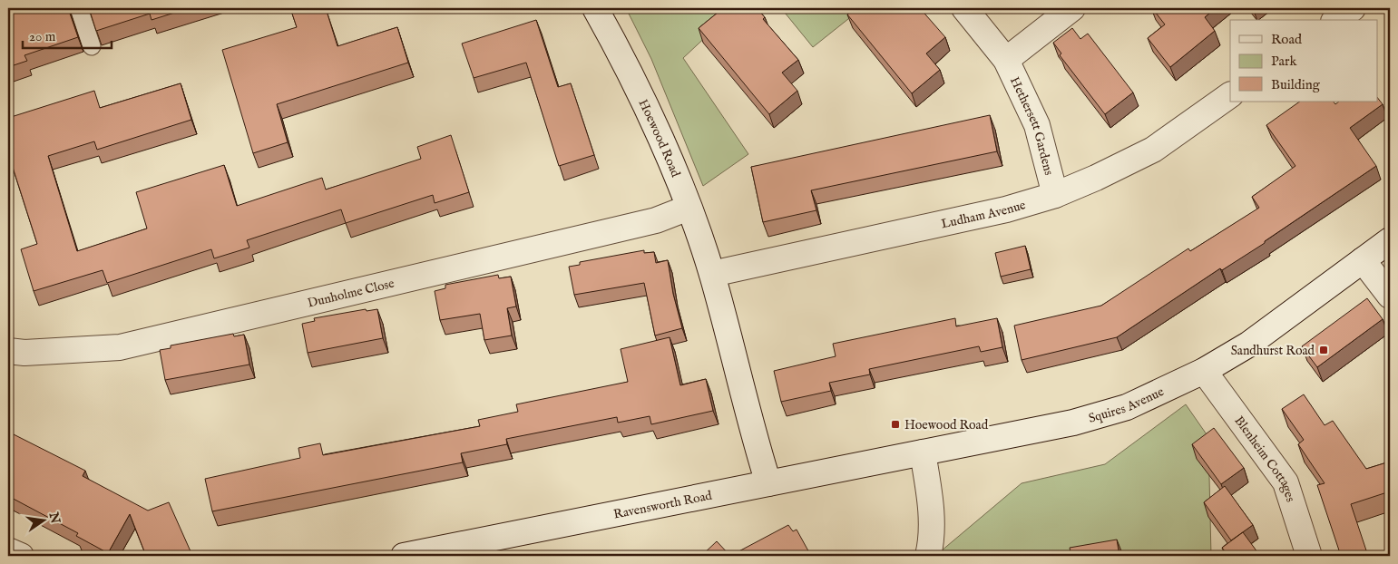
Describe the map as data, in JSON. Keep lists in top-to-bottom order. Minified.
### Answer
{"streets":{"street":["Hethersett Gardens","Hoewood Road","Ludham Avenue","Dunholme Close","Squires Avenue","Blenheim Cottages","Ravensworth Road"]},"crossings":[["Hethersett Gardens","Ludham Avenue"],["Hoewood Road","Ludham Avenue"],["Hoewood Road","Dunholme Close"],["Hoewood Road","Ravensworth Road"],["Squires Avenue","Blenheim Cottages"],["Squires Avenue","Ravensworth Road"]],"places":{"transit":["Sandhurst Road","Hoewood Road"]},"legend":["Road","Park","Building"],"scale_bar":"20 m","north":"right"}
